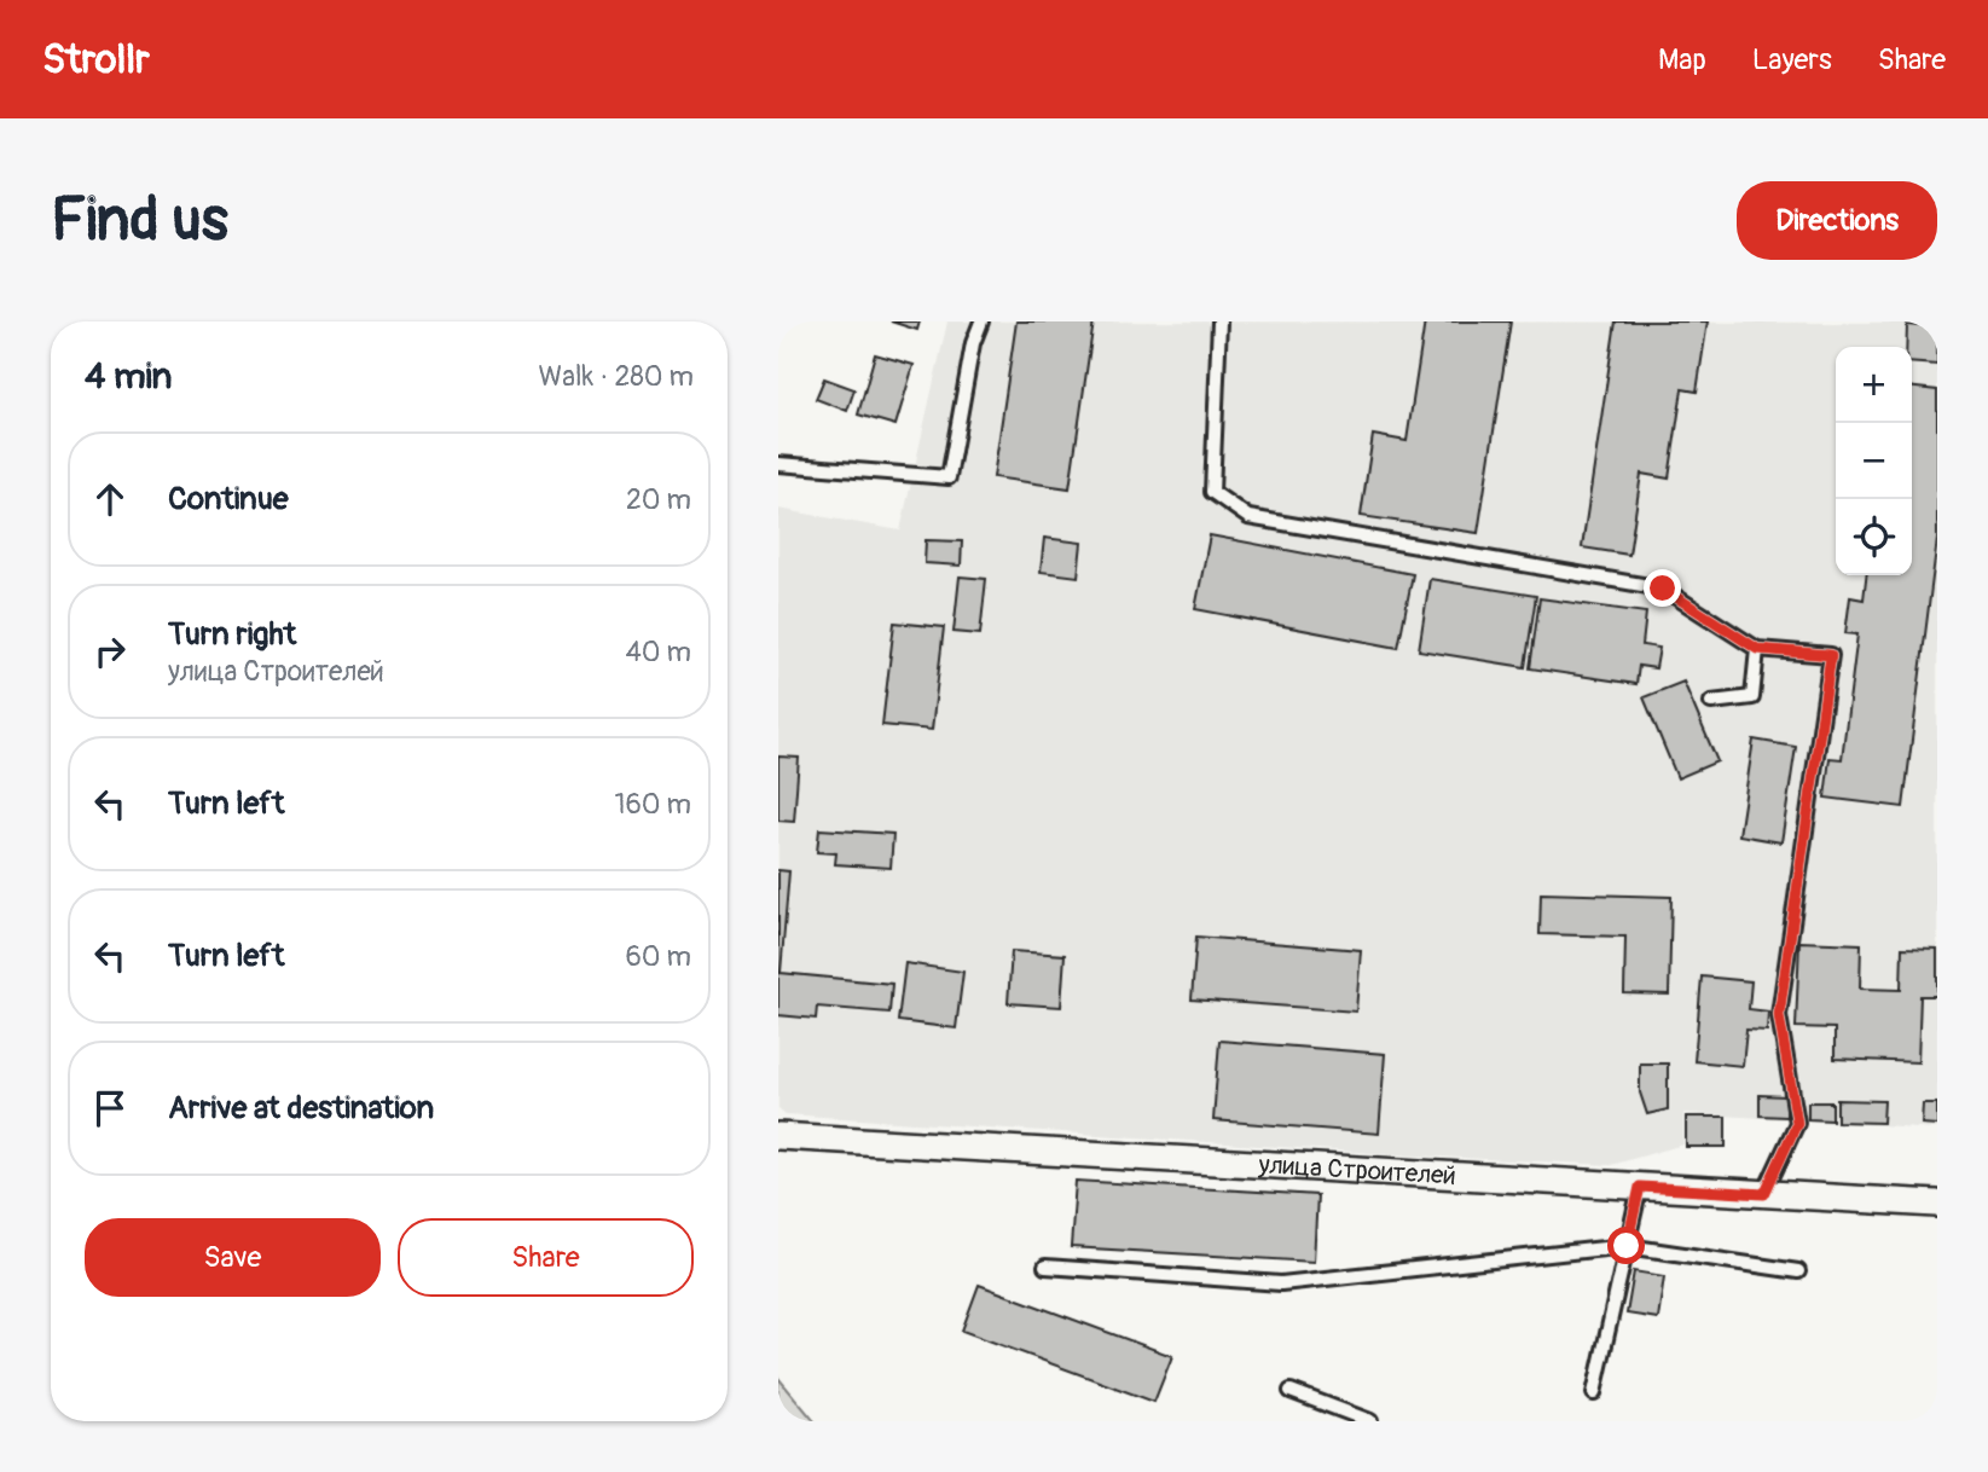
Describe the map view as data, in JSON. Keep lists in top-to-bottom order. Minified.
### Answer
{"streets":{"street":["улица Строителей"]},"page":{"header":"Strollr","nav":["Map","Layers","Share"],"buttons":["Directions",["Save","Share"]],"title":"Find us","heading":["4 min","Walk · 280 m"],"map_buttons":["+","−"],"list":[["Continue","20 m"],["Turn right","улица Строителей","40 m"],["Turn left","160 m"],["Turn left","60 m"],"Arrive at destination"]}}
